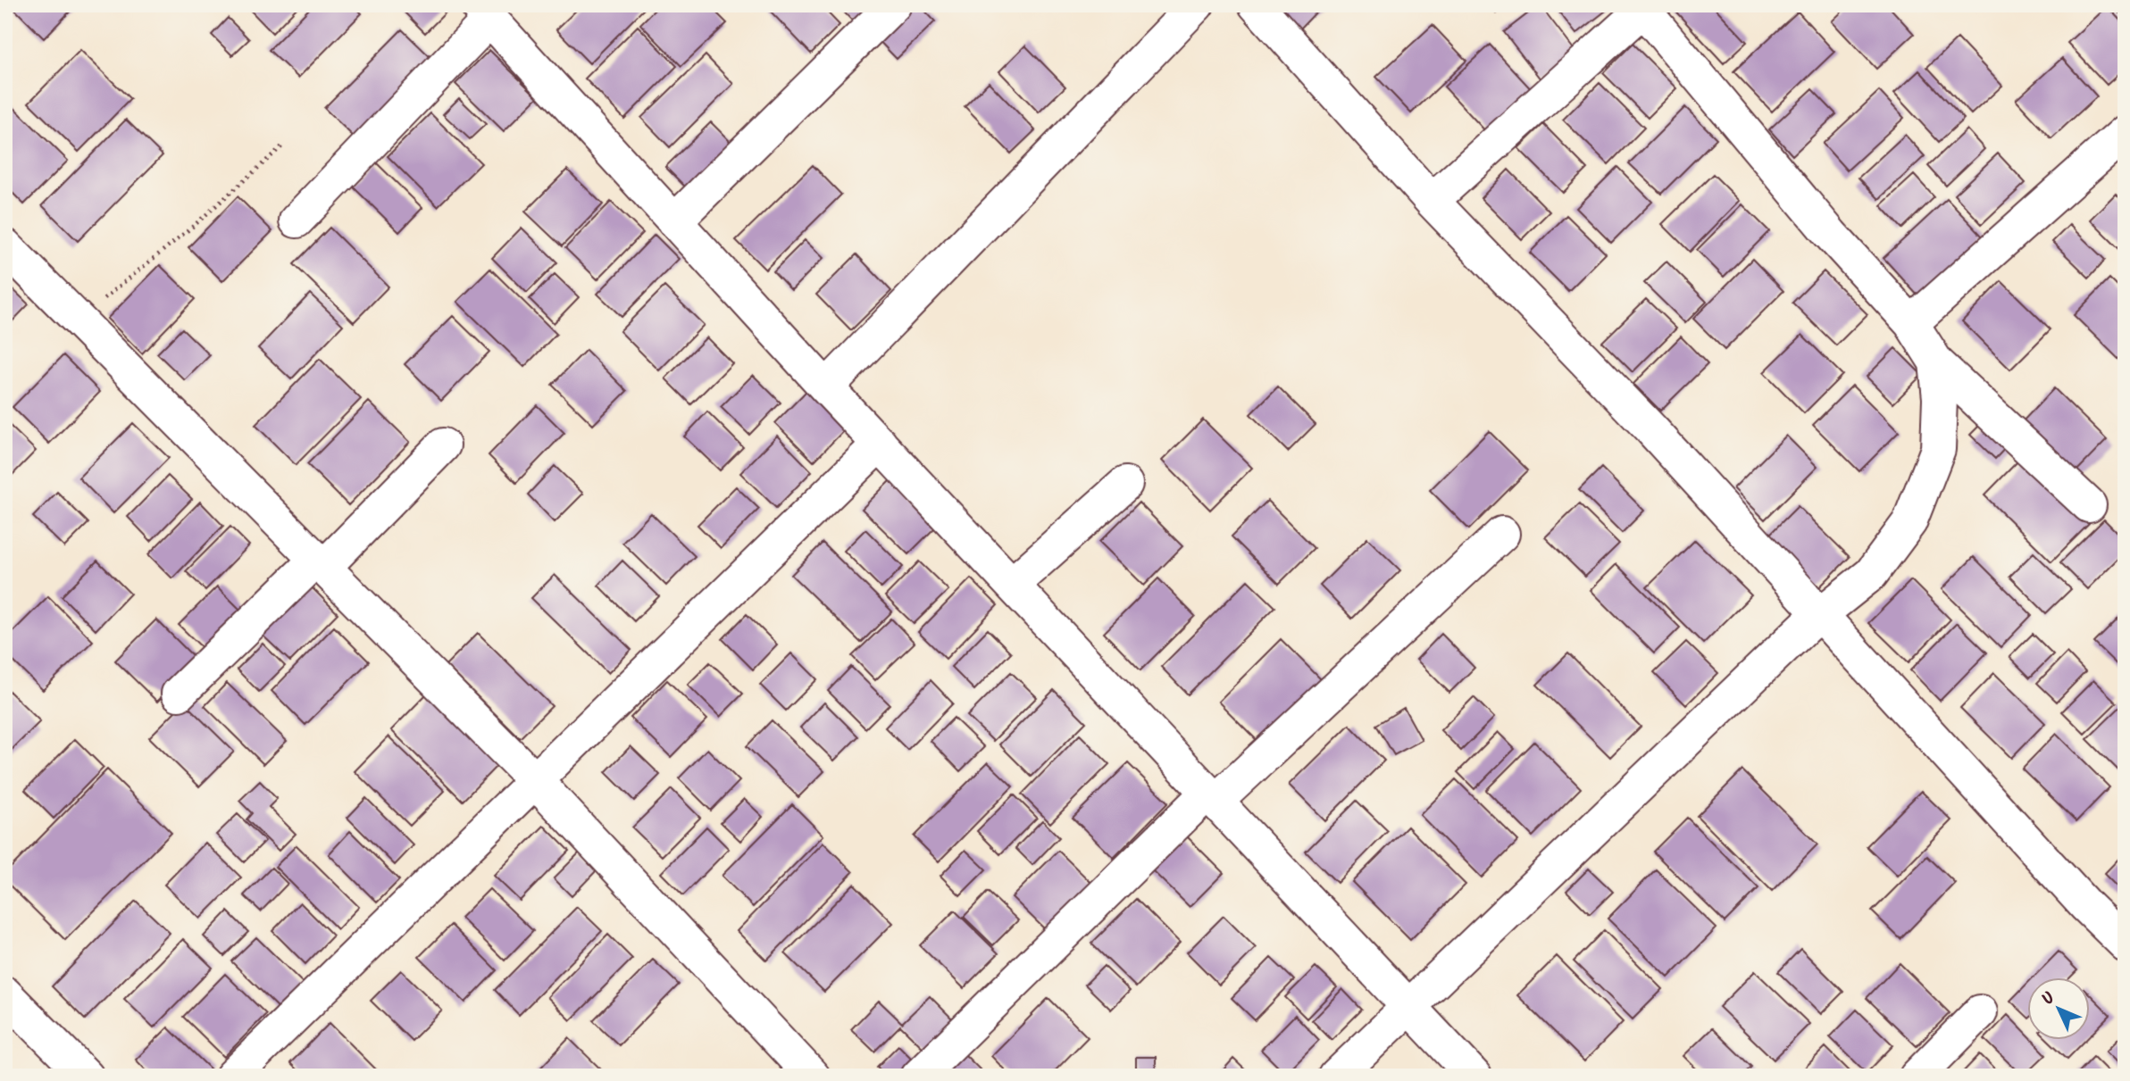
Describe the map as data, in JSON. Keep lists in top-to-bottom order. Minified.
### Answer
{"north":"top left"}
